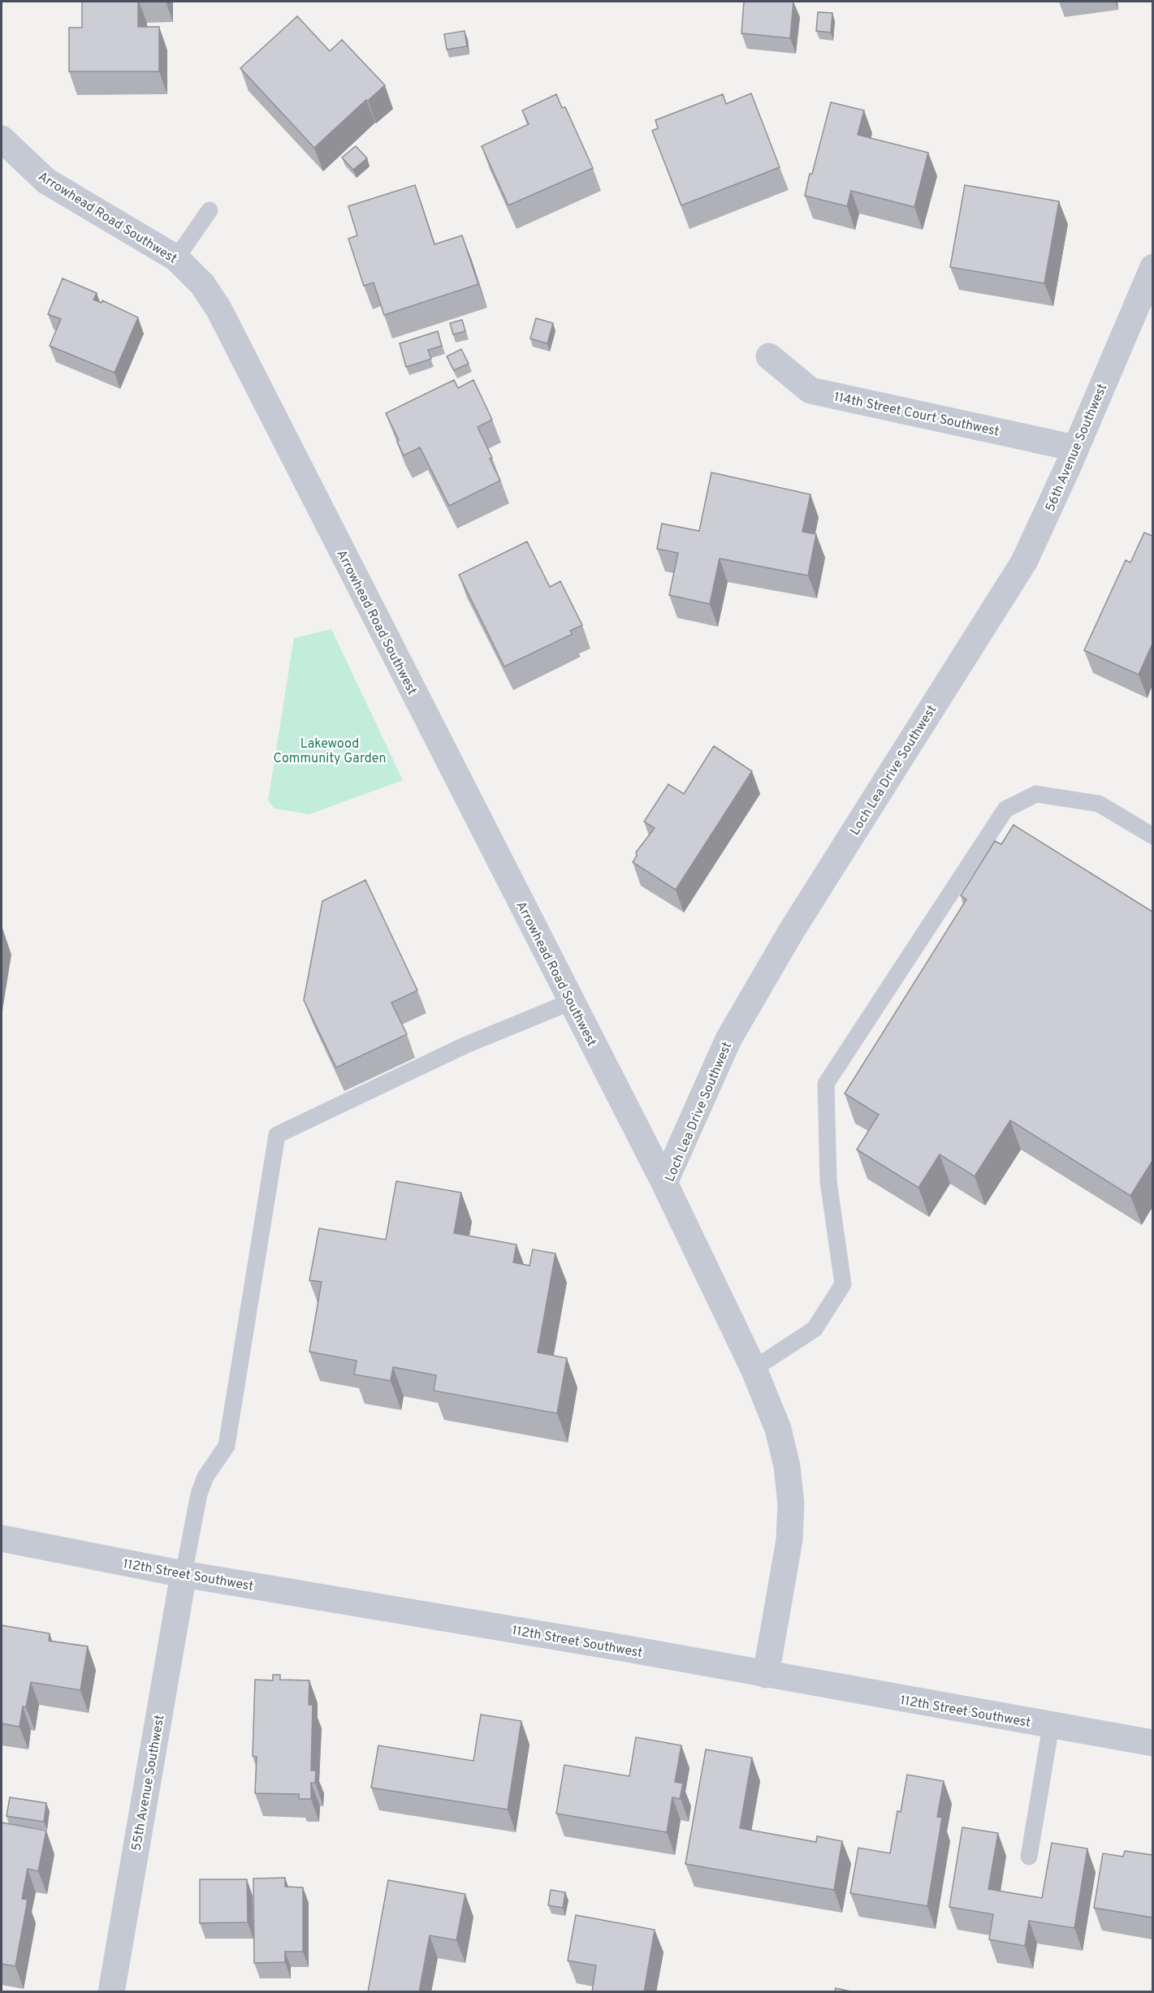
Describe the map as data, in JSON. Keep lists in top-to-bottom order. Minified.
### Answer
{"streets":{"street":["Arrowhead Road Southwest","114th Street Court Southwest","56th Avenue Southwest","Loch Lea Drive Southwest","112th Street Southwest","55th Avenue Southwest"]},"crossings":[["Arrowhead Road Southwest","Loch Lea Drive Southwest"],["114th Street Court Southwest","56th Avenue Southwest"],["56th Avenue Southwest","Loch Lea Drive Southwest"],["Loch Lea Drive Southwest","112th Street Southwest"],["112th Street Southwest","55th Avenue Southwest"]],"parks":["Lakewood Community Garden"]}
